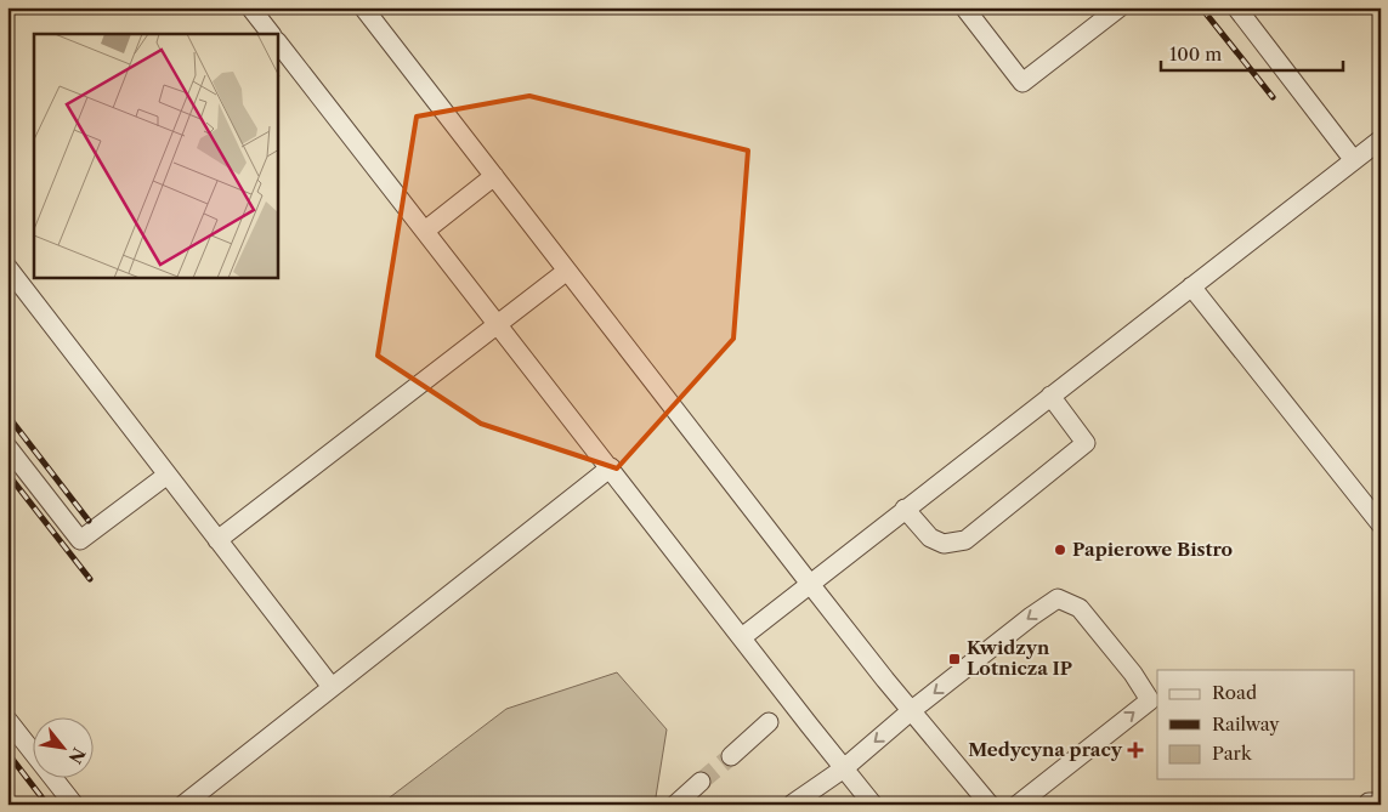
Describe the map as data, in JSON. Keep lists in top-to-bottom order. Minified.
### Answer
{"places":{"other":["Papierowe Bistro"],"transit":["Kwidzyn Lotnicza IP"],"health":["Medycyna pracy"]},"legend":["Road","Railway","Park"],"scale_bar":"100 m","north":"bottom right"}
